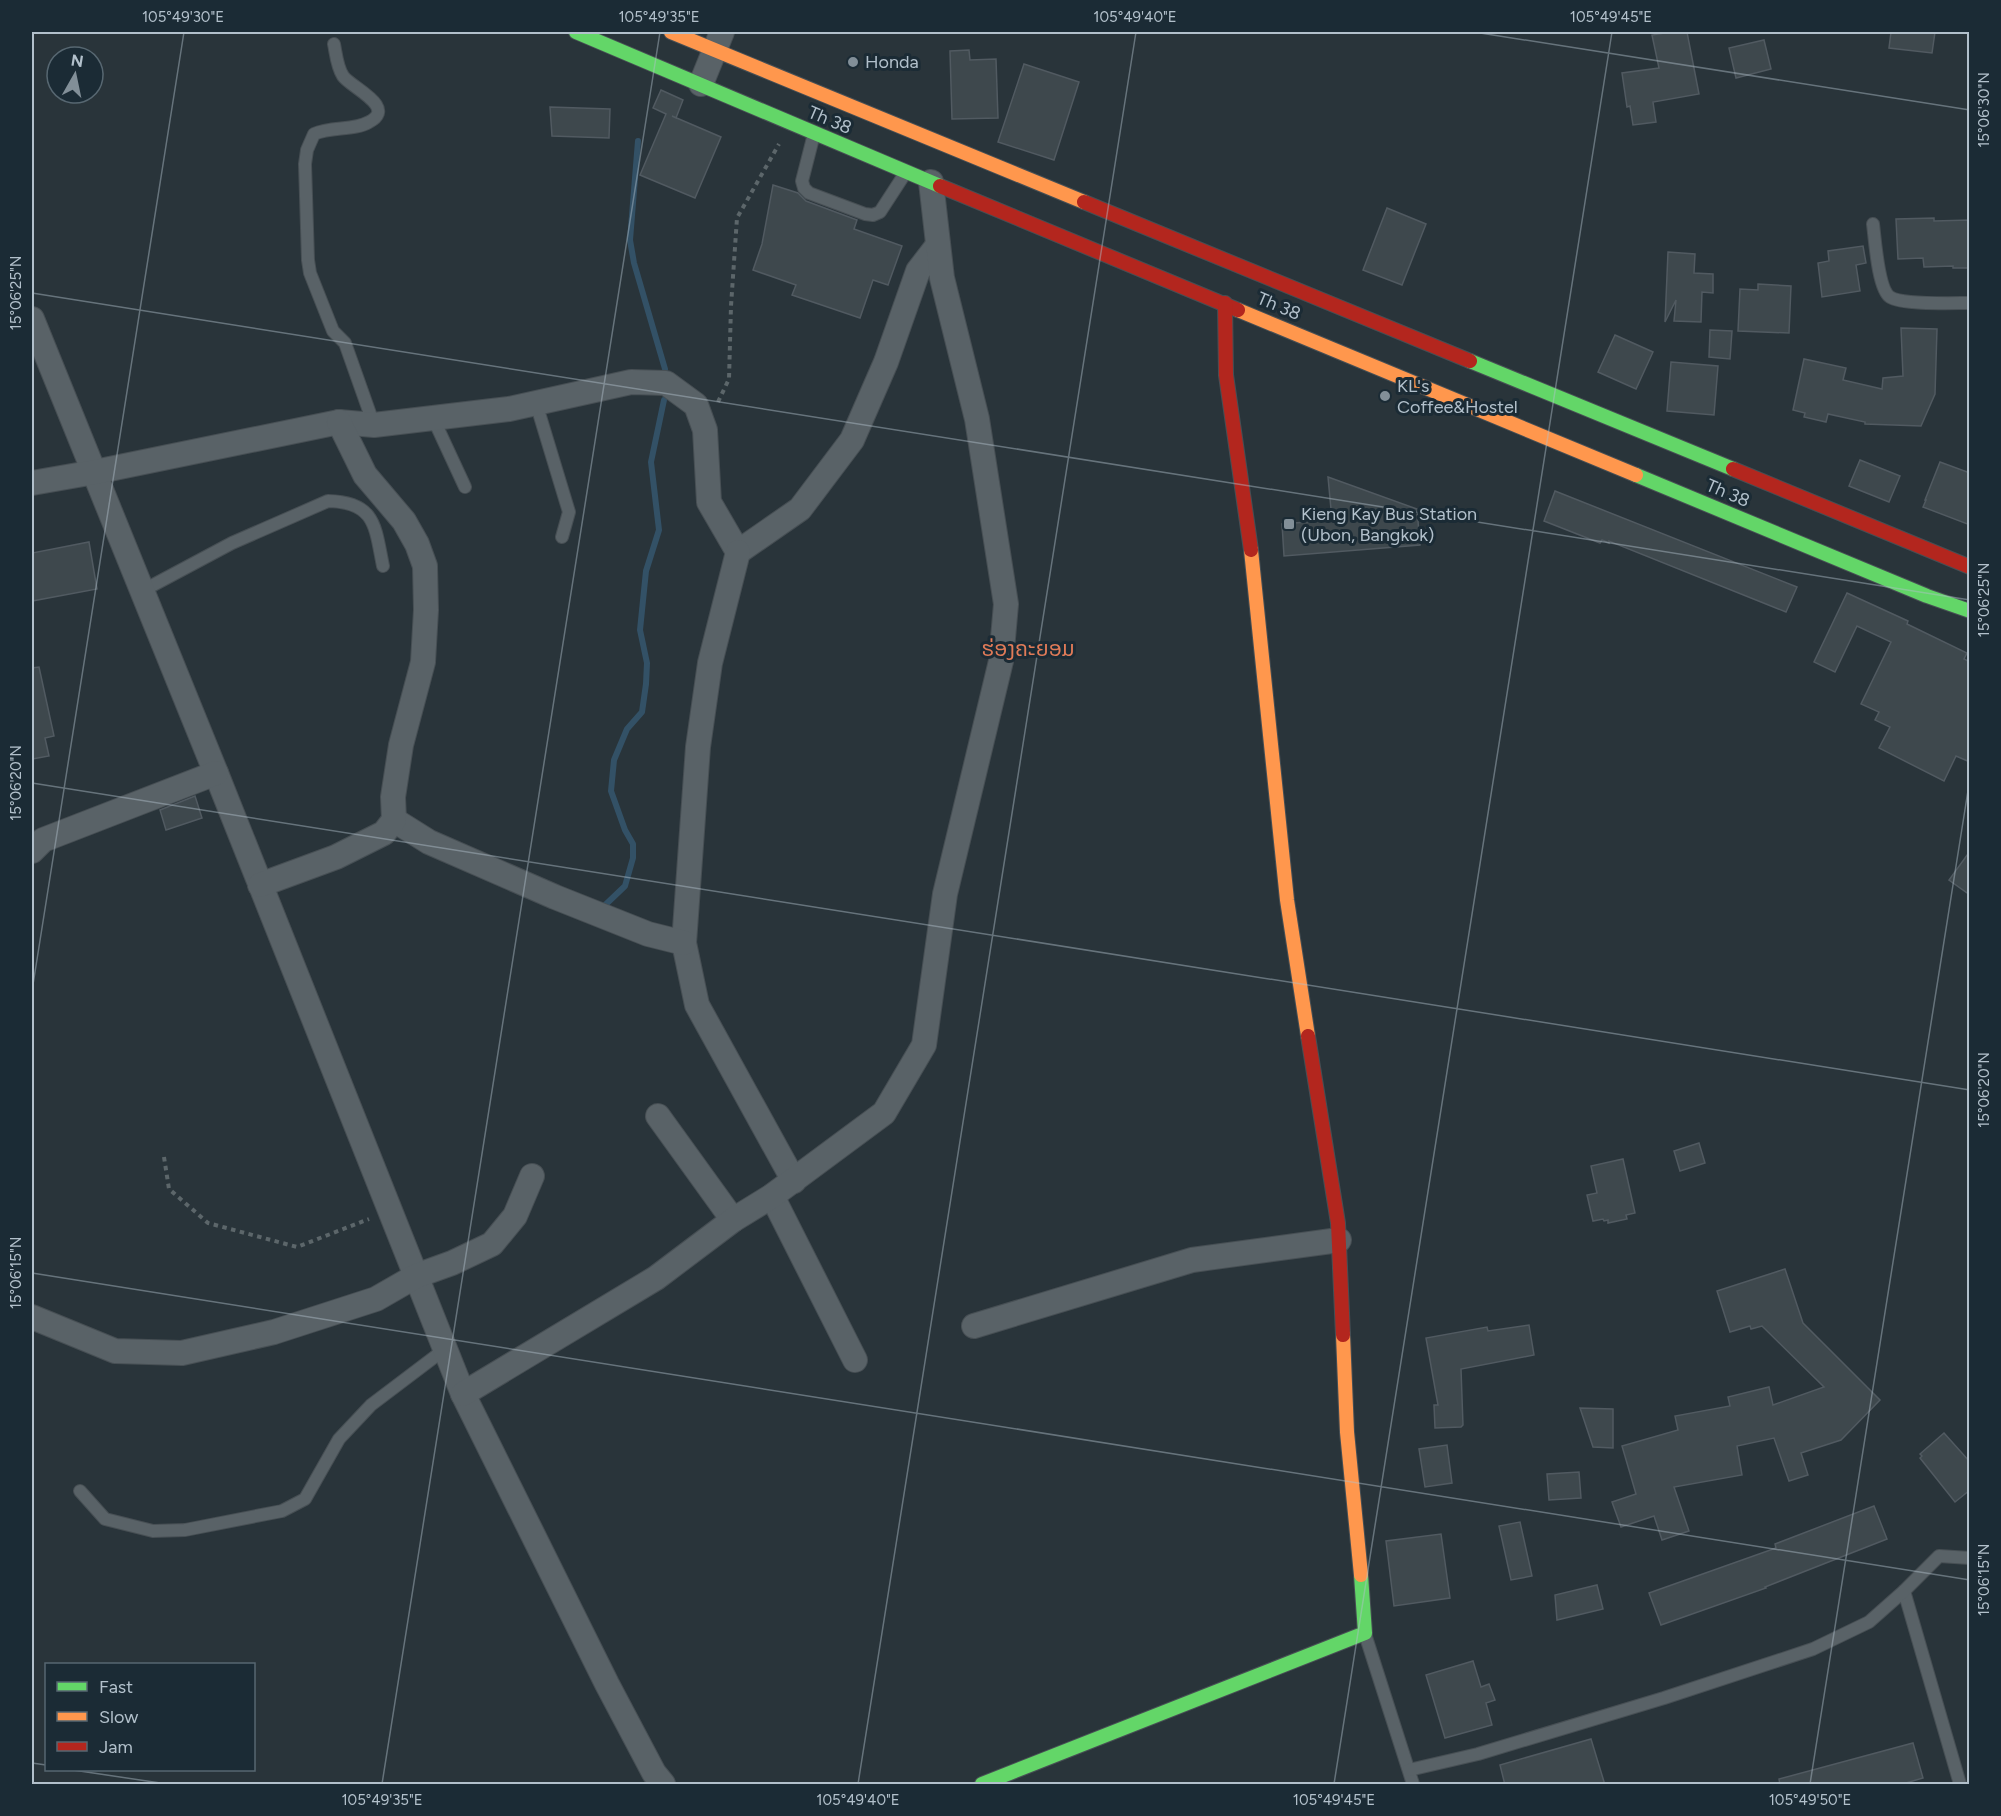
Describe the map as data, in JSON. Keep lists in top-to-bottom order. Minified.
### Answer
{"streets":{"street":["Th 38"]},"districts":["ຮ່ອງຄະຍອມ"],"places":{"other":["Honda","KL's Coffee&Hostel"],"transit":["Kieng Kay Bus Station (Ubon, Bangkok)"]},"legend":["Fast","Slow","Jam"],"north":"top","coordinates":["105°49'30\"E","105°49'35\"E","105°49'40\"E","105°49'45\"E","15°06'30\"N","15°06'25\"N","15°06'20\"N","15°06'15\"N","105°49'50\"E"]}
